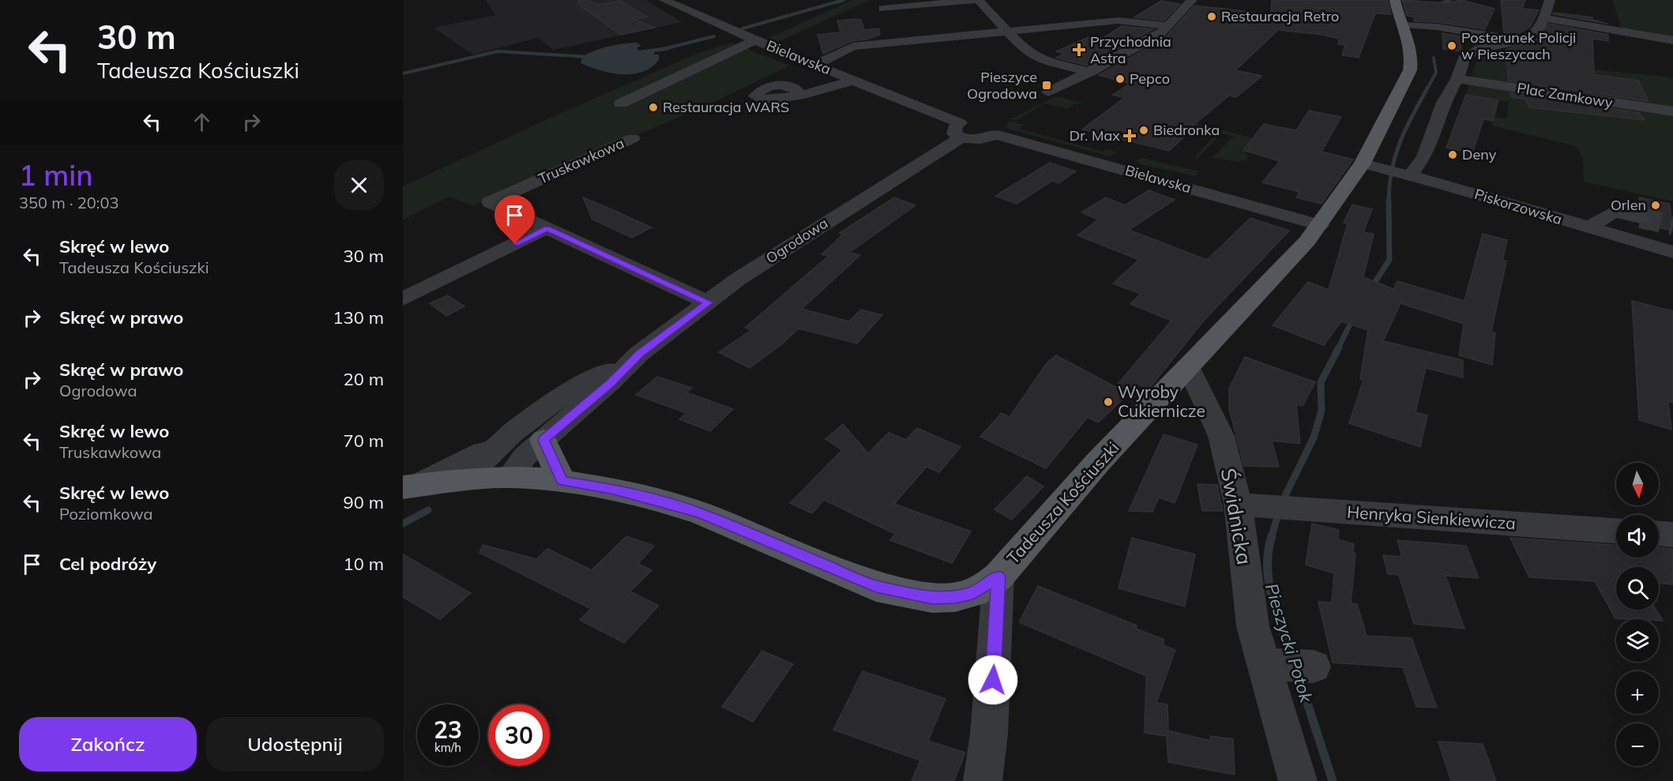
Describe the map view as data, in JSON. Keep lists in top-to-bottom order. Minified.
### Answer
{"streets":{"main road":["Tadeusza Kościuszki"],"street":["Bielawska","Plac Zamkowy","Truskawkowa","Piskorzowska","Ogrodowa","Świdnicka","Henryka Sienkiewicza"]},"crossings":[["Bielawska","Ogrodowa"],["Bielawska","Tadeusza Kościuszki"],["Truskawkowa","Ogrodowa"],["Piskorzowska","Tadeusza Kościuszki"],["Ogrodowa","Tadeusza Kościuszki"],["Tadeusza Kościuszki","Świdnicka"],["Świdnicka","Henryka Sienkiewicza"]],"water":["Pieszycki Potok"],"places":{"other":["Restauracja Retro","Posterunek Policji w Pieszycach","Pepco","Restauracja WARS","Biedronka","Deny","Orlen","Wyroby Cukiernicze"],"health":["Przychodnia Astra","Dr. Max"],"transit":["Pieszyce Ogrodowa"]},"north":"bottom","page":{"turn":["30 m","Tadeusza Kościuszki"],"heading":["1 min","350 m · 20:03"],"list":[{"name":"Skręć w lewo","note":"Tadeusza Kościuszki","value":"30 m"},{"name":"Skręć w prawo","value":"130 m"},{"name":"Skręć w prawo","note":"Ogrodowa","value":"20 m"},{"name":"Skręć w lewo","note":"Truskawkowa","value":"70 m"},{"name":"Skręć w lewo","note":"Poziomkowa","value":"90 m"},{"name":"Cel podróży","value":"10 m"}],"map_buttons":["+","−"],"speed":"23 km/h","limit":"30","buttons":["Zakończ","Udostępnij"]}}
